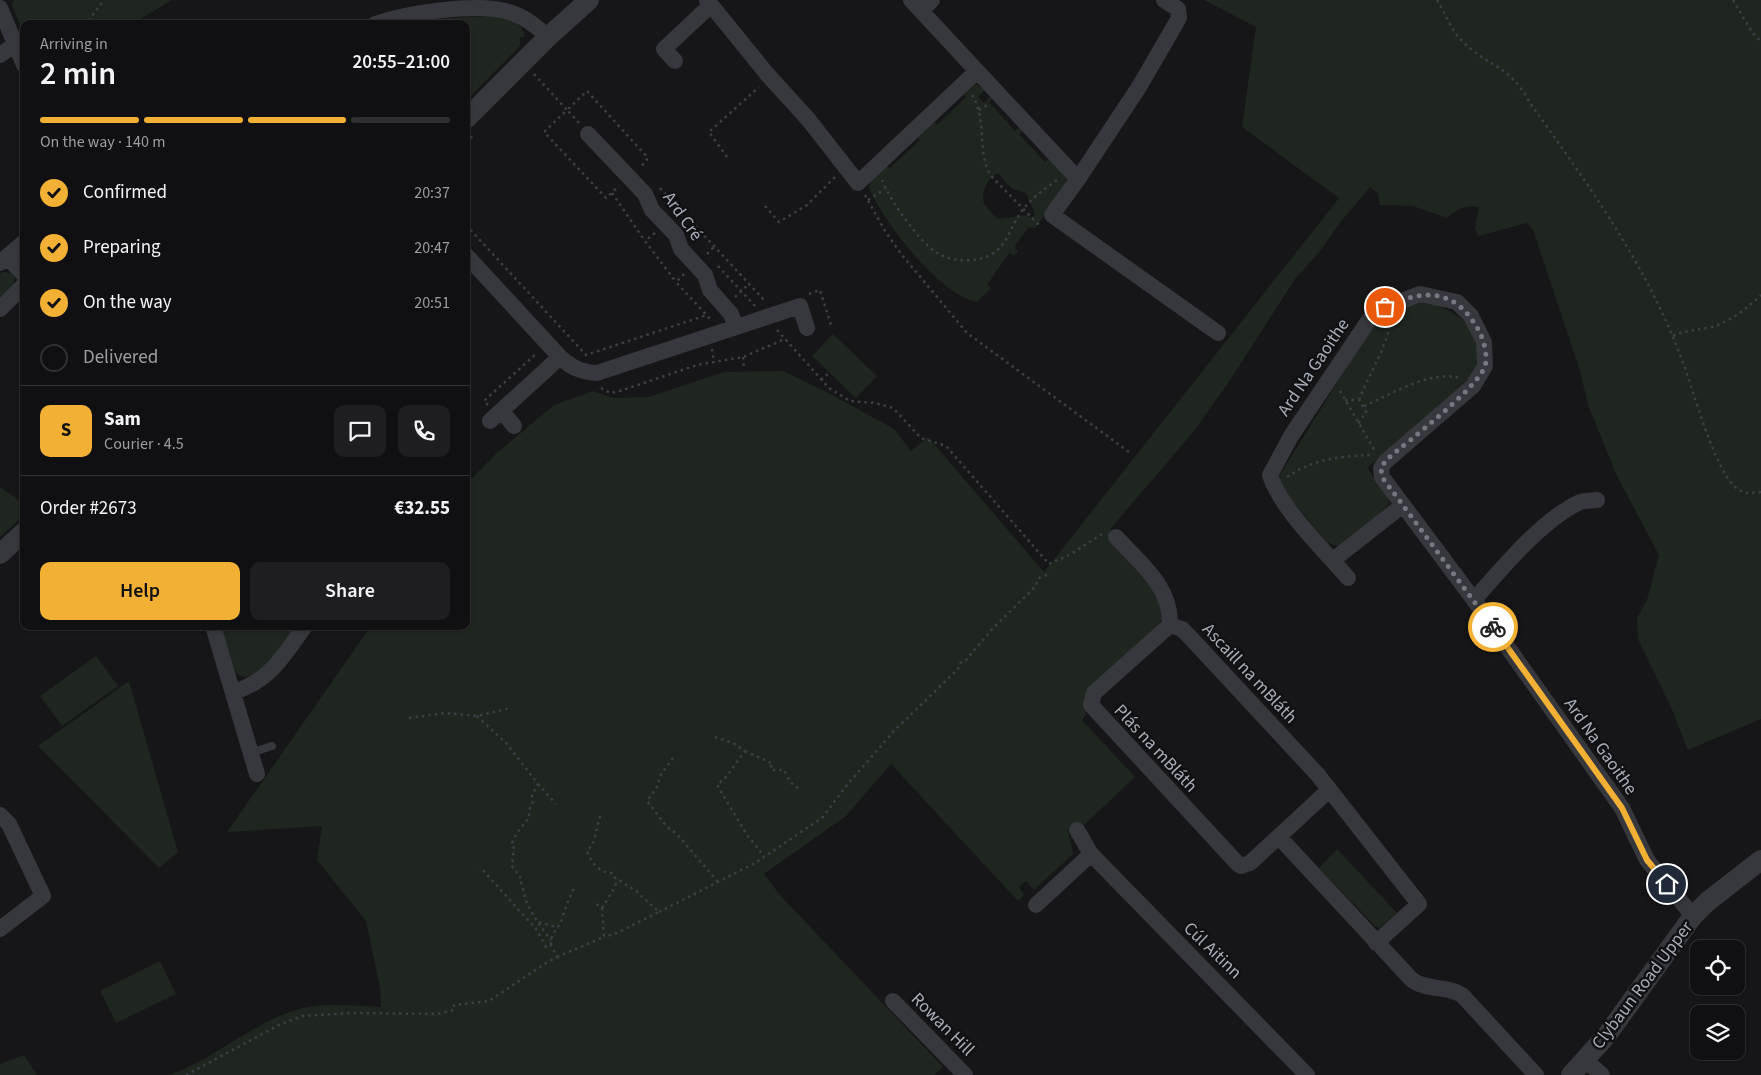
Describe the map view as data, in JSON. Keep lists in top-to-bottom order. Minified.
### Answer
{"streets":{"street":["Ard Cré","Ard Na Gaoithe","Ascaill na mBláth","Plás na mBláth","Cúl Aitinn","Clybaun Road Upper","Rowan Hill"]},"crossings":[["Ard Na Gaoithe","Clybaun Road Upper"],["Ascaill na mBláth","Plás na mBláth"]],"page":{"heading":["2 min","Arriving in","20:55–21:00"],"panel":["Sam","Courier · 4.5","Order #2673","€32.55"],"bar":"On the way · 140 m","list":[["Confirmed","20:37"],["Preparing","20:47"],["On the way","20:51"],"Delivered"],"round":"S","buttons":["Help","Share"]}}
